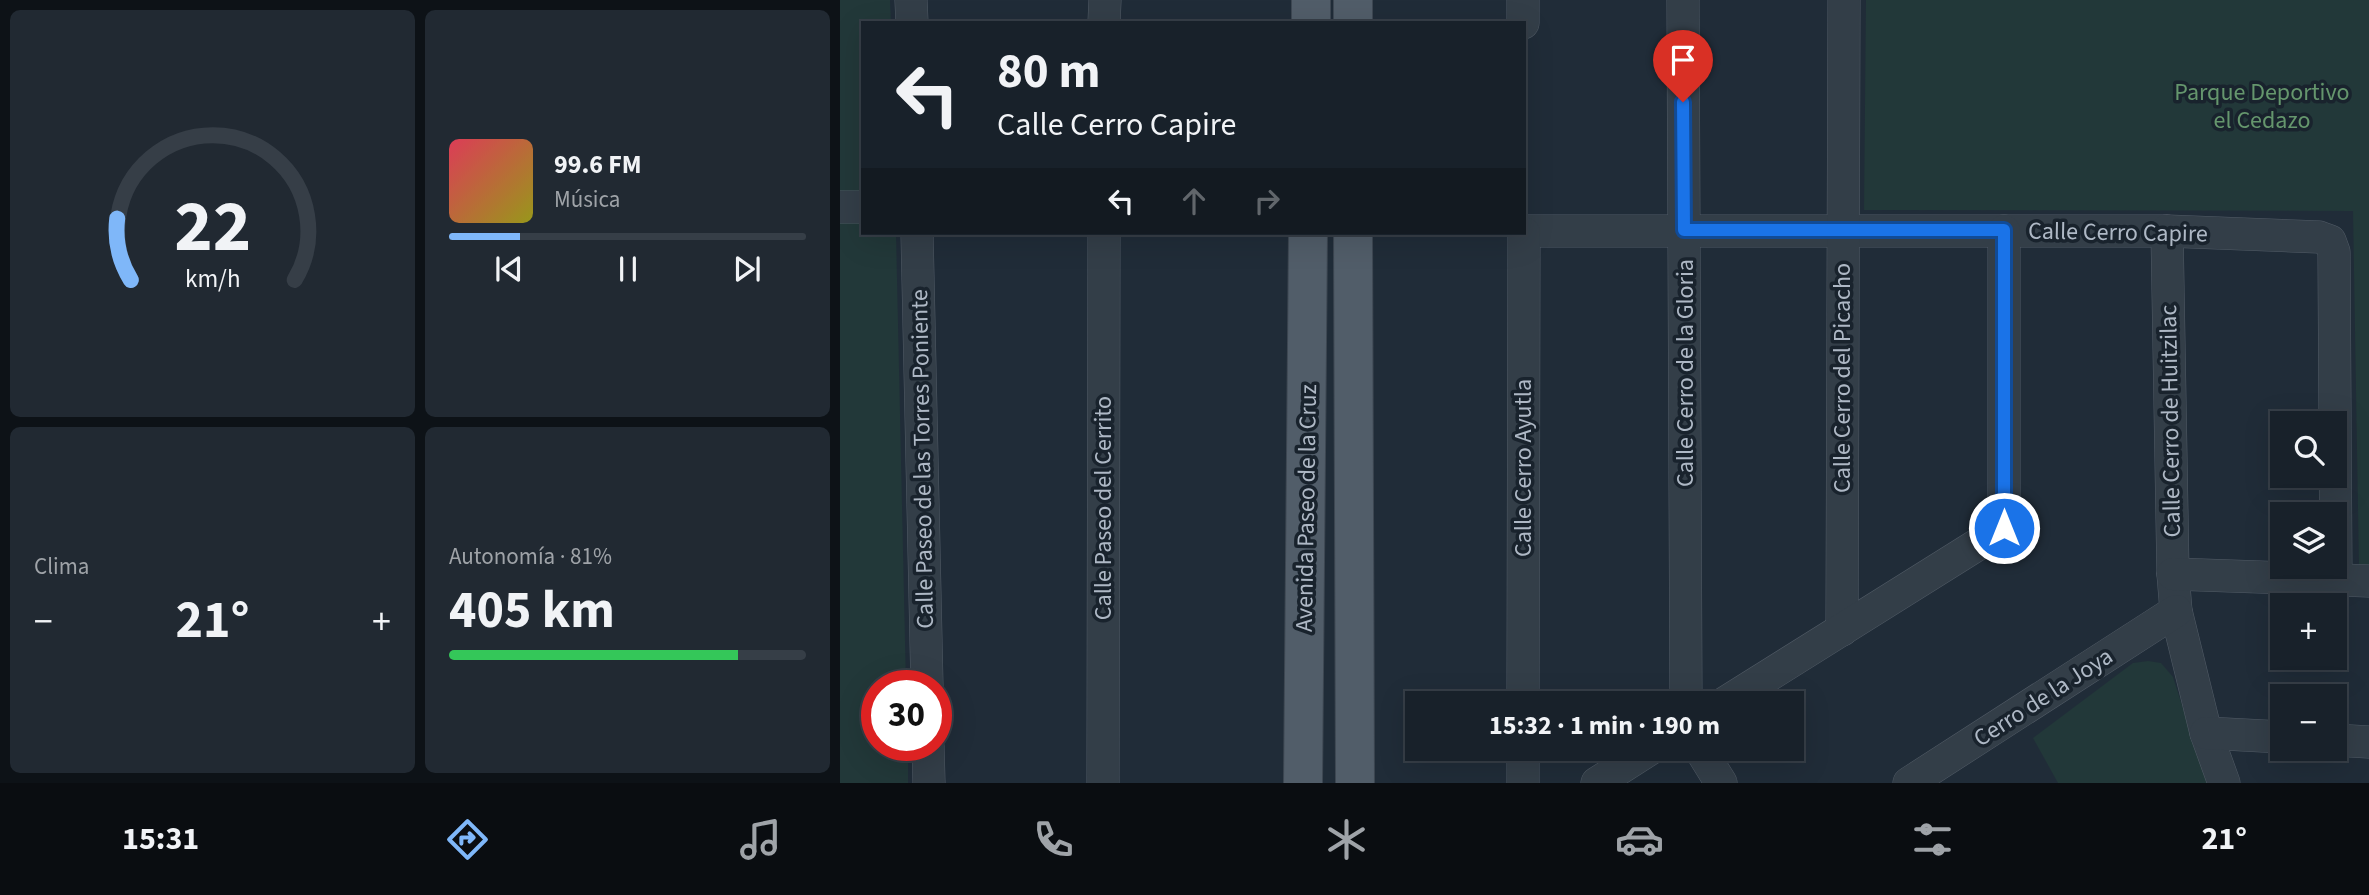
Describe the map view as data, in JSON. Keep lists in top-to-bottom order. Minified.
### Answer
{"streets":{"main road":["Avenida Paseo de la Cruz"],"street":["Calle Cerro Capire","Calle Cerro de la Gloria","Calle Cerro del Picacho","Calle Cerro de Huitzilac","Calle Paseo de las Torres Poniente","Calle Cerro Ayutla","Calle Paseo del Cerrito","Cerro de la Joya"]},"crossings":[["Calle Cerro Capire","Calle Cerro de la Gloria"],["Calle Cerro Capire","Calle Cerro del Picacho"],["Calle Cerro Capire","Calle Cerro de Huitzilac"],["Calle Cerro de Huitzilac","Cerro de la Joya"]],"parks":["Parque Deportivo el Cedazo"],"page":{"turn":["80 m","Calle Cerro Capire"],"song":["99.6 FM","Música"],"map_buttons":["+","−"],"tile":["Clima",["Autonomía · 81%","405 km"]],"heat":["−","21°","+"],"limit":"30","trip":"15:32 · 1 min · 190 m","tabs":["15:31","21°"],"gauge":["22","km/h"]}}
